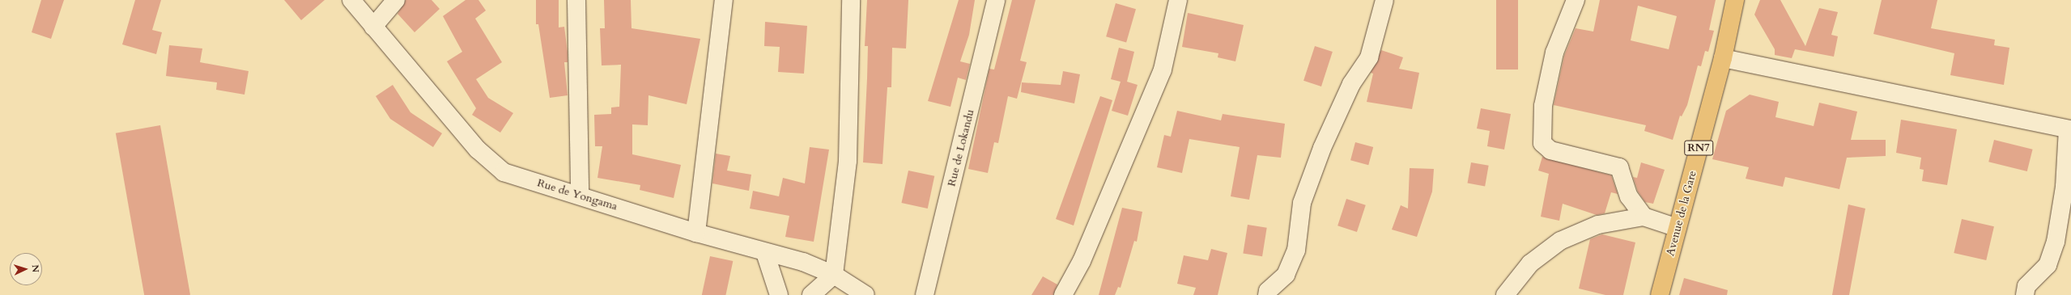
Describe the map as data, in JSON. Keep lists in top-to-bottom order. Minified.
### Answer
{"streets":{"main road":["RN7","Avenue de la Gare"],"street":["Rue de Lokandu","Rue de Yongama"]},"north":"right"}
